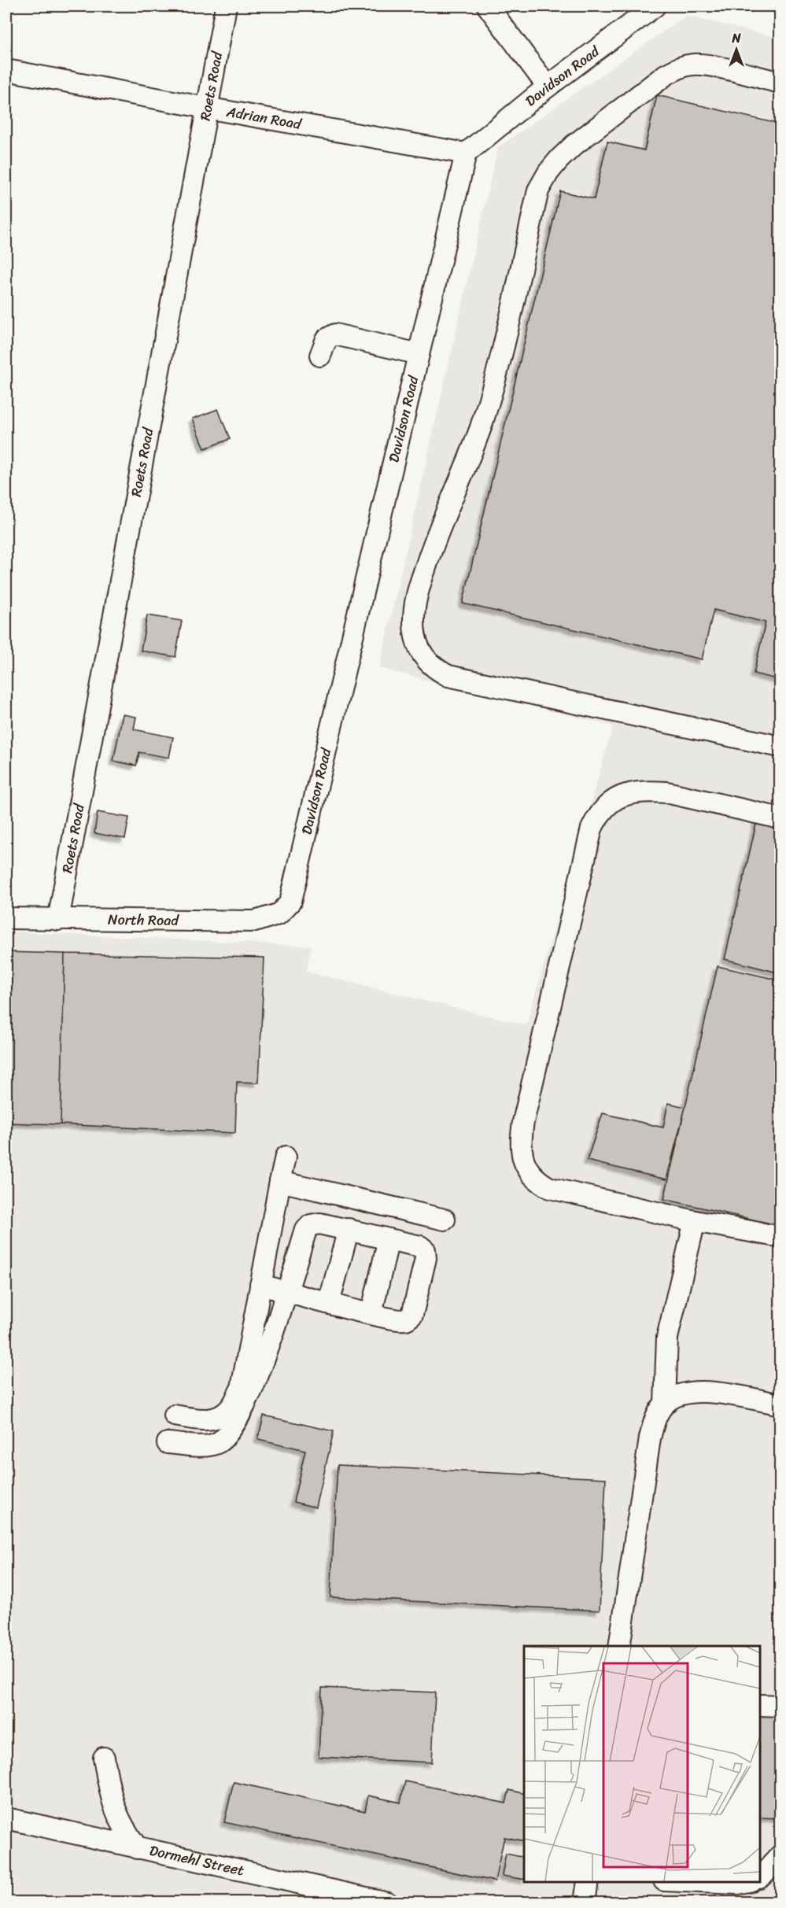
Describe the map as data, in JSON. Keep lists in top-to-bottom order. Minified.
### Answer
{"streets":{"street":["Davidson Road","Roets Road","Adrian Road","North Road","Dormehl Street"]},"crossings":[["Davidson Road","Adrian Road"],["Davidson Road","North Road"],["Roets Road","Adrian Road"],["Roets Road","North Road"]],"north":"top"}
